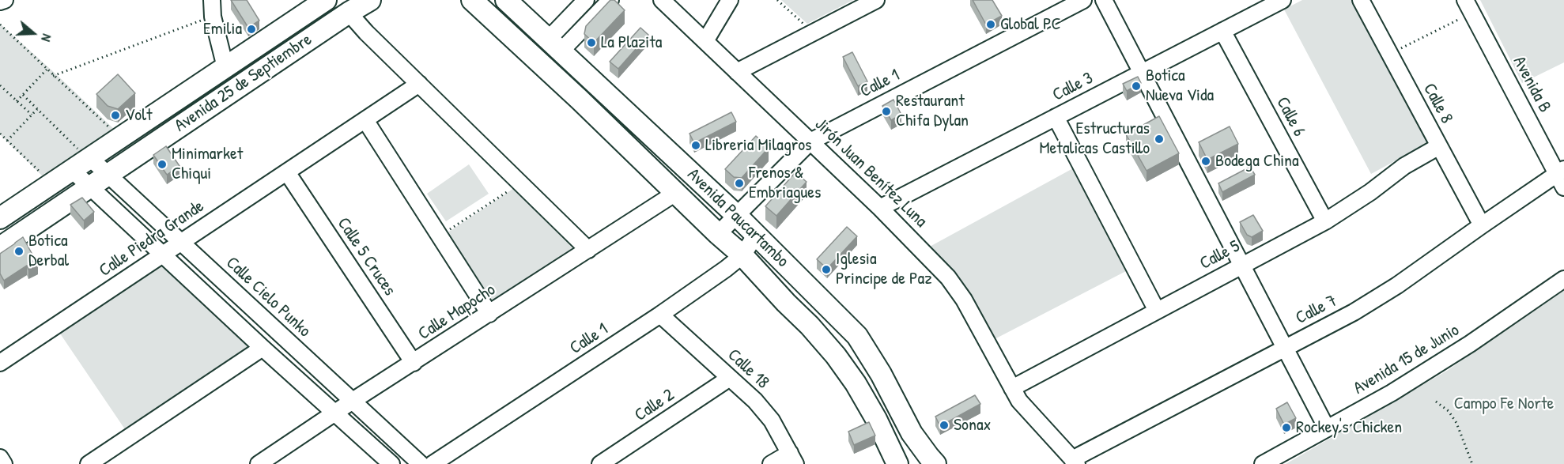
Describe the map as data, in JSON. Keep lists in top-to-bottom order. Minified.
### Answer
{"streets":{"main road":["Avenida 25 de Septiembre","Avenida Paucartambo"],"street":["Calle 1","Avenida B","Calle 3","Calle 8","Calle 6","Jirón Juan Benítez Luna","Calle Piedra Grande","Calle 5","Calle 5 Cruces","Calle Cielo Punko","Calle 7","Calle Mapocho","Avenida 15 de Junio","Calle 18","Calle 2"]},"crossings":[["Avenida 25 de Septiembre","Calle Cielo Punko"],["Calle 1","Jirón Juan Benítez Luna"],["Calle 1","Avenida Paucartambo"],["Calle 1","Calle 18"],["Avenida B","Calle 7"],["Calle 3","Calle 6"],["Calle 3","Jirón Juan Benítez Luna"],["Calle 8","Calle 5"],["Calle 8","Calle 7"],["Calle 6","Calle 5"],["Jirón Juan Benítez Luna","Calle 5"],["Jirón Juan Benítez Luna","Calle 7"],["Avenida Paucartambo","Calle Mapocho"],["Calle Piedra Grande","Calle 5 Cruces"],["Calle Piedra Grande","Calle Cielo Punko"],["Calle 5 Cruces","Calle Mapocho"],["Calle Cielo Punko","Calle Mapocho"],["Calle 18","Calle 2"]],"parks":["Campo Fe Norte"],"places":["Global PC","Emilia","La Plazita","Botica Nueva Vida","Restaurant Chifa Dylan","Volt","Estructuras Metalicas Castillo","Libreria Milagros","Bodega China","Minimarket Chiqui","Frenos & Embriagues","Botica Derbal","Iglesia Principe de Paz","Sonax","Rockey's Chicken"],"north":"right"}
